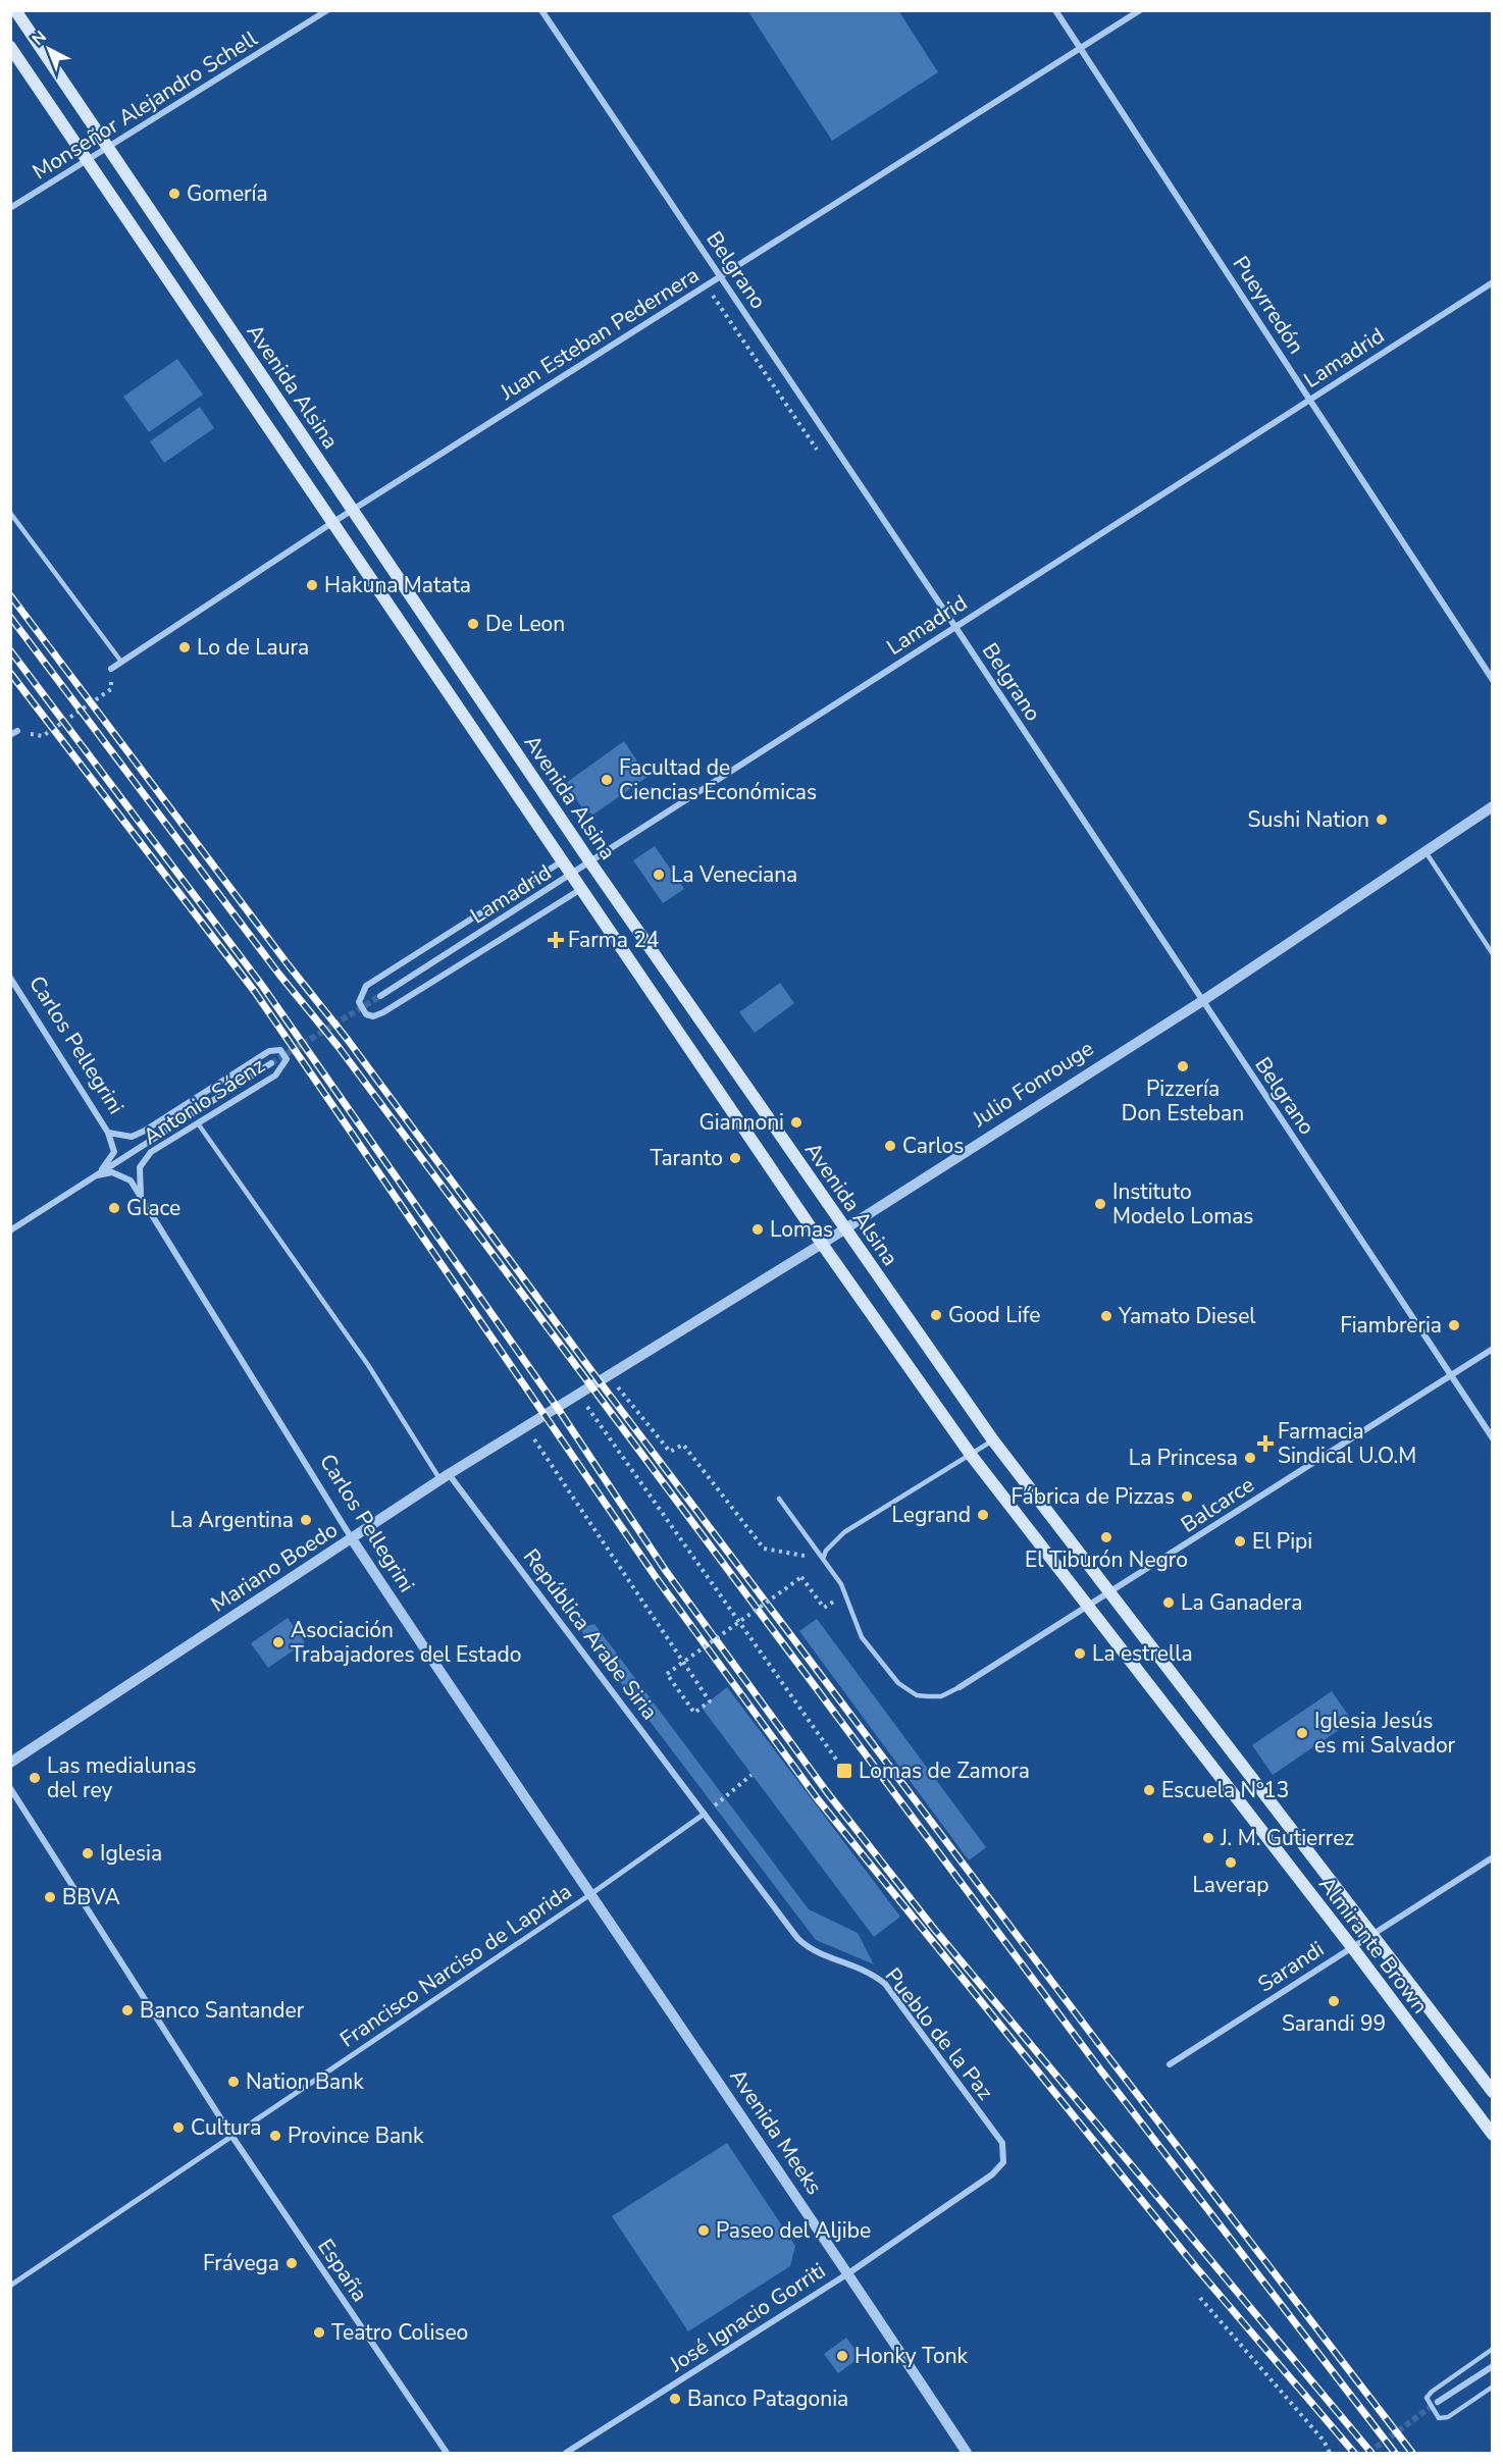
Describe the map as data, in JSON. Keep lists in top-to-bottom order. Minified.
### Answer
{"streets":{"main road":["Avenida Alsina","Almirante Brown"],"street":["Monseñor Alejandro Schell","Belgrano","Pueyrredón","Juan Esteban Pedernera","Lamadrid","Carlos Pellegrini","Julio Fonrouge","Antonio Sáenz","Balcarce","Mariano Boedo","República Arabe Siria","Francisco Narciso de Laprida","Sarandi","Pueblo de la Paz","Avenida Meeks","España","José Ignacio Gorriti"]},"crossings":[["Monseñor Alejandro Schell","Avenida Alsina"],["Belgrano","Juan Esteban Pedernera"],["Belgrano","Lamadrid"],["Belgrano","Julio Fonrouge"],["Belgrano","Balcarce"],["Pueyrredón","Juan Esteban Pedernera"],["Pueyrredón","Lamadrid"],["Juan Esteban Pedernera","Avenida Alsina"],["Lamadrid","Avenida Alsina"],["Avenida Alsina","Julio Fonrouge"],["Avenida Alsina","Balcarce"],["Avenida Alsina","Almirante Brown"],["Carlos Pellegrini","Antonio Sáenz"],["Carlos Pellegrini","Mariano Boedo"],["Carlos Pellegrini","Francisco Narciso de Laprida"],["Carlos Pellegrini","Avenida Meeks"],["Julio Fonrouge","Mariano Boedo"],["Balcarce","Almirante Brown"],["Mariano Boedo","República Arabe Siria"],["República Arabe Siria","Francisco Narciso de Laprida"],["República Arabe Siria","Pueblo de la Paz"],["Almirante Brown","Sarandi"],["Francisco Narciso de Laprida","Pueblo de la Paz"],["Francisco Narciso de Laprida","Avenida Meeks"],["Francisco Narciso de Laprida","España"],["Pueblo de la Paz","José Ignacio Gorriti"],["Avenida Meeks","José Ignacio Gorriti"]],"places":{"other":["Gomería","Hakuna Matata","De Leon","Lo de Laura","Facultad de Ciencias Económicas","Sushi Nation","La Veneciana","Pizzería Don Esteban","Giannoni","Carlos","Taranto","Instituto Modelo Lomas","Glace","Lomas","Good Life","Yamato Diesel","Fiambreria","La Princesa","Fábrica de Pizzas","Legrand","La Argentina","El Tiburón Negro","El Pipi","La Ganadera","Asociación Trabajadores del Estado","La estrella","Iglesia Jesús es mi Salvador","Las medialunas del rey","Escuela Nº13","J. M. Gutierrez","Iglesia","Laverap","BBVA","Sarandi 99","Banco Santander","Nation Bank","Cultura","Province Bank","Paseo del Aljibe","Frávega","Teatro Coliseo","Honky Tonk","Banco Patagonia"],"health":["Farma 24","Farmacia Sindical U.O.M"],"transit":["Lomas de Zamora"]},"north":"top left"}
